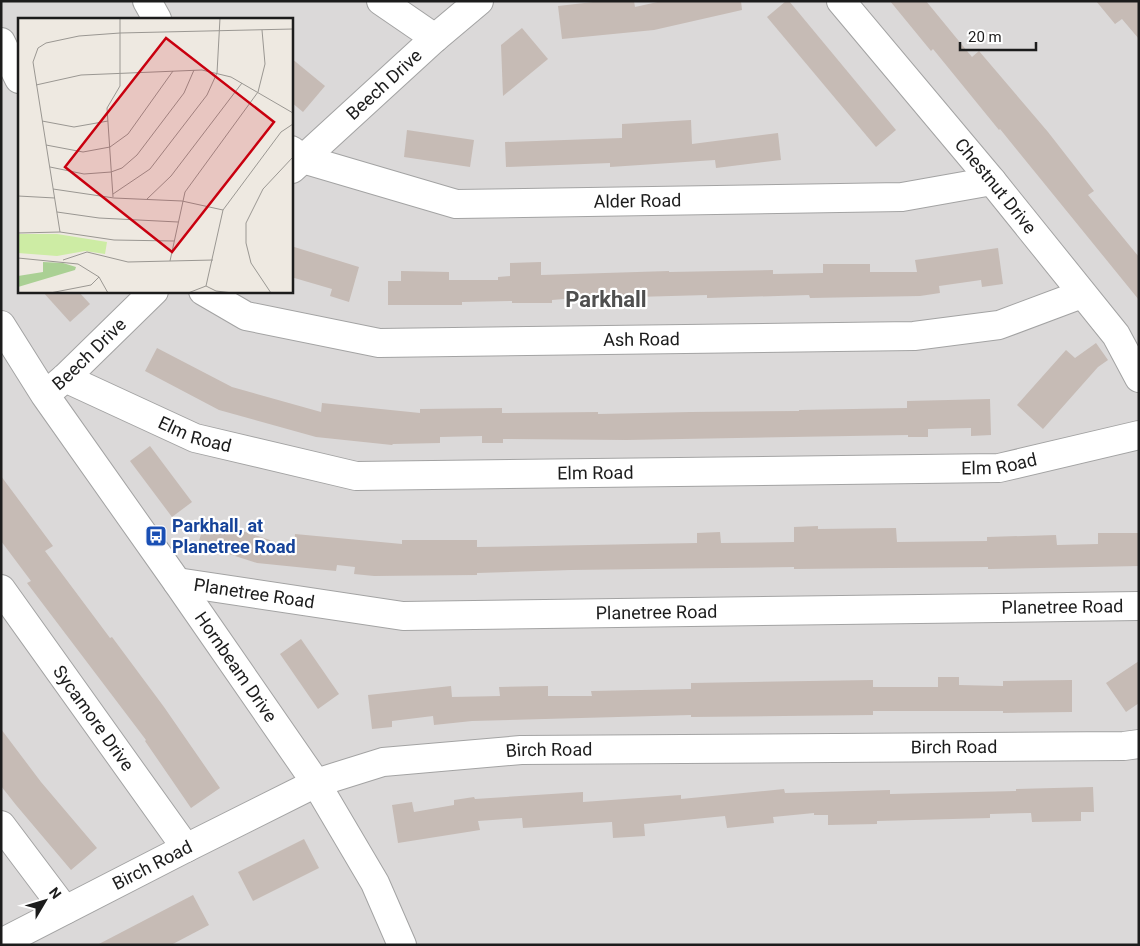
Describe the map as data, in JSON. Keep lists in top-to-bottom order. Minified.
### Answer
{"streets":{"street":["Beech Drive","Chestnut Drive","Alder Road","Ash Road","Elm Road","Planetree Road","Hornbeam Drive","Sycamore Drive","Birch Road"]},"crossings":[["Beech Drive","Alder Road"],["Beech Drive","Elm Road"],["Beech Drive","Hornbeam Drive"],["Chestnut Drive","Alder Road"],["Chestnut Drive","Ash Road"],["Planetree Road","Hornbeam Drive"],["Hornbeam Drive","Birch Road"],["Sycamore Drive","Birch Road"]],"districts":["Parkhall"],"places":{"bus stop":["Parkhall, at Planetree Road"]},"scale_bar":"20 m","north":"top right"}
